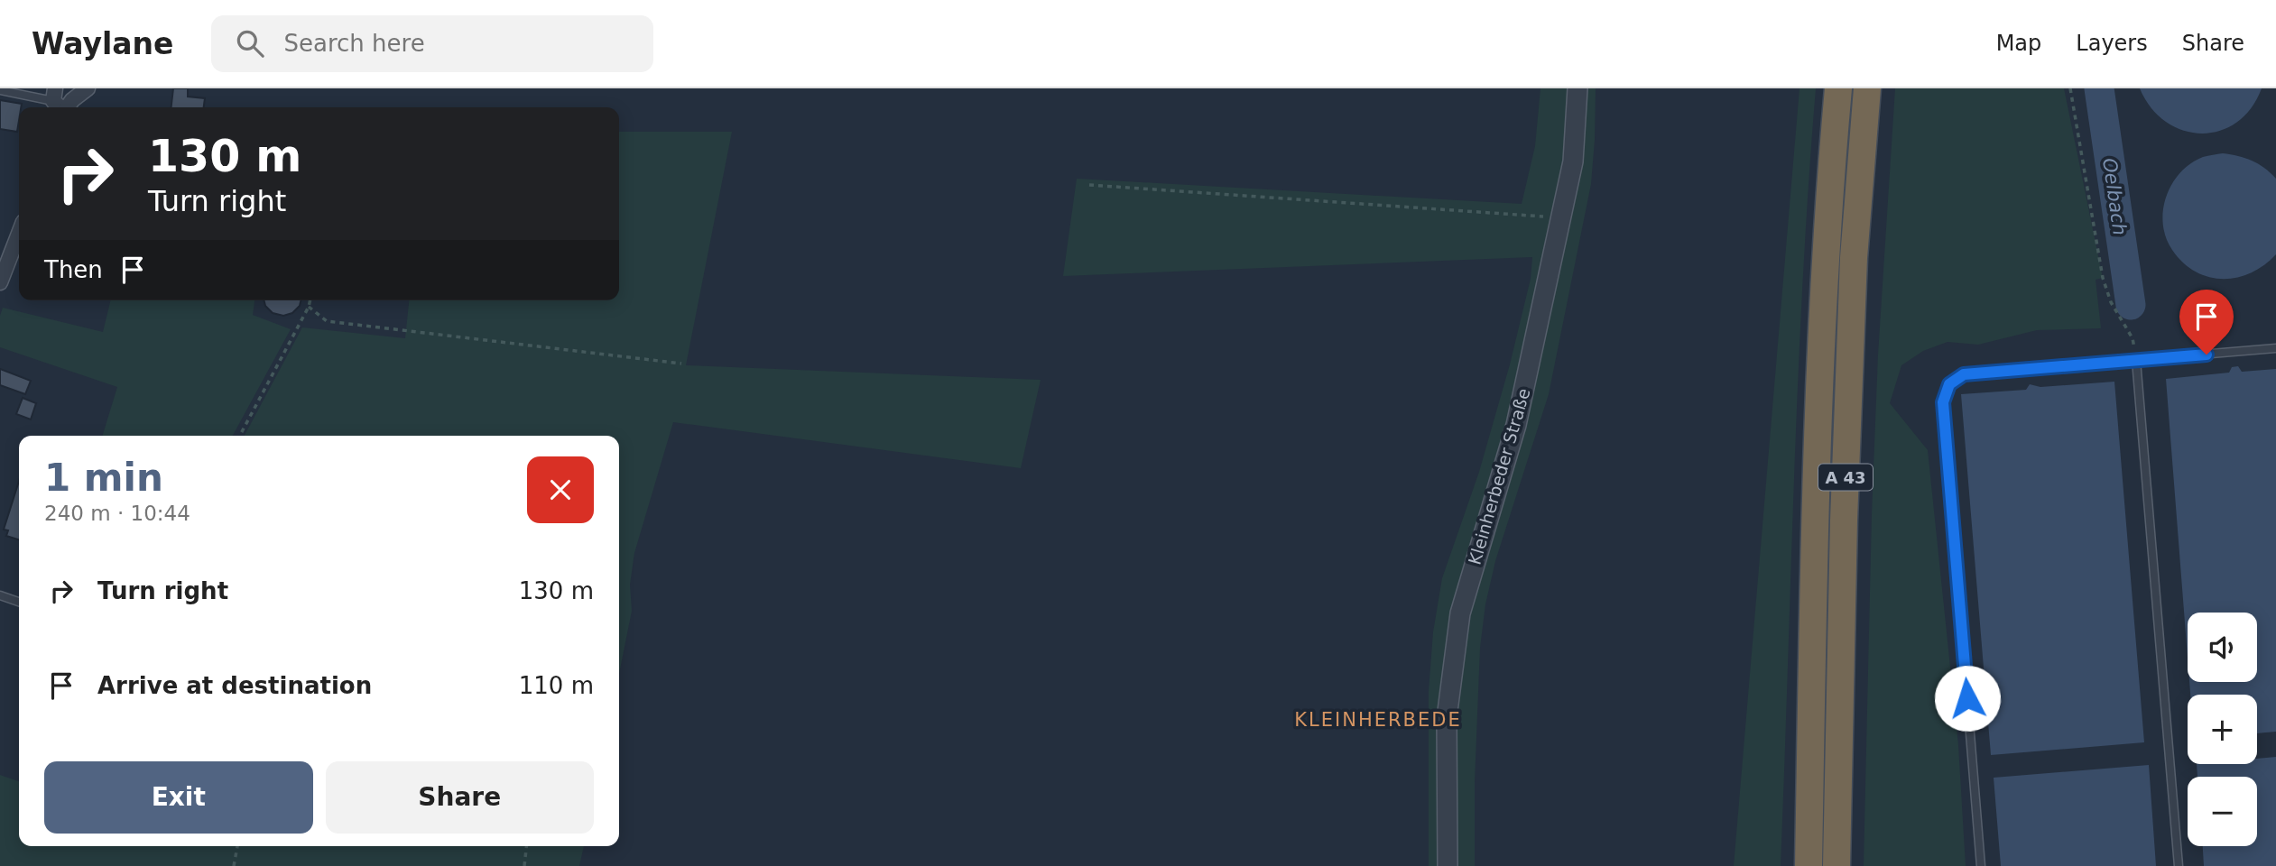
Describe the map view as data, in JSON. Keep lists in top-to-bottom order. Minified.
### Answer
{"streets":{"highway":["A 43"],"street":["Kleinherbeder Straße"]},"districts":["KLEINHERBEDE"],"water":["Oelbach"],"page":{"header":"Waylane","search":"Search here","nav":["Map","Layers","Share"],"turn":["130 m","Turn right"],"then":"Then","heading":["1 min","240 m · 10:44"],"list":[{"name":"Turn right","value":"130 m"},{"name":"Arrive at destination","value":"110 m"}],"map_buttons":["+","−"],"buttons":["Exit","Share"]}}
